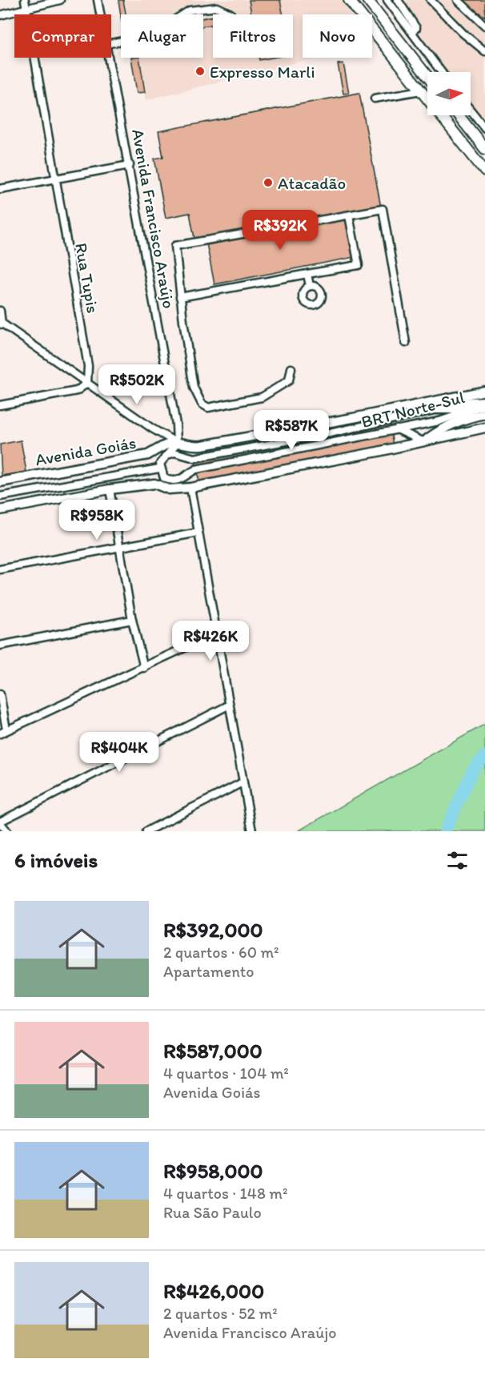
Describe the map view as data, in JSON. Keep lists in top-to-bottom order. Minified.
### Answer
{"streets":{"main road":["Avenida Goiás"],"street":["Avenida Francisco Araújo","Rua Tupis","BRT Norte-Sul"]},"crossings":[["Avenida Francisco Araújo","Avenida Goiás"]],"places":["Expresso Marli","Atacadão"],"north":"right","page":{"chip":["Comprar","Alugar","Filtros","Novo"],"price":["R$392K","R$502K","R$587K","R$958K","R$426K","R$404K"],"heading":"6 imóveis","list":[{"name":"R$392,000","note":"2 quartos · 60 m² · Apartamento"},{"name":"R$587,000","note":"4 quartos · 104 m² · Avenida Goiás"},{"name":"R$958,000","note":"4 quartos · 148 m² · Rua São Paulo"},{"name":"R$426,000","note":"2 quartos · 52 m² · Avenida Francisco Araújo"}]}}
